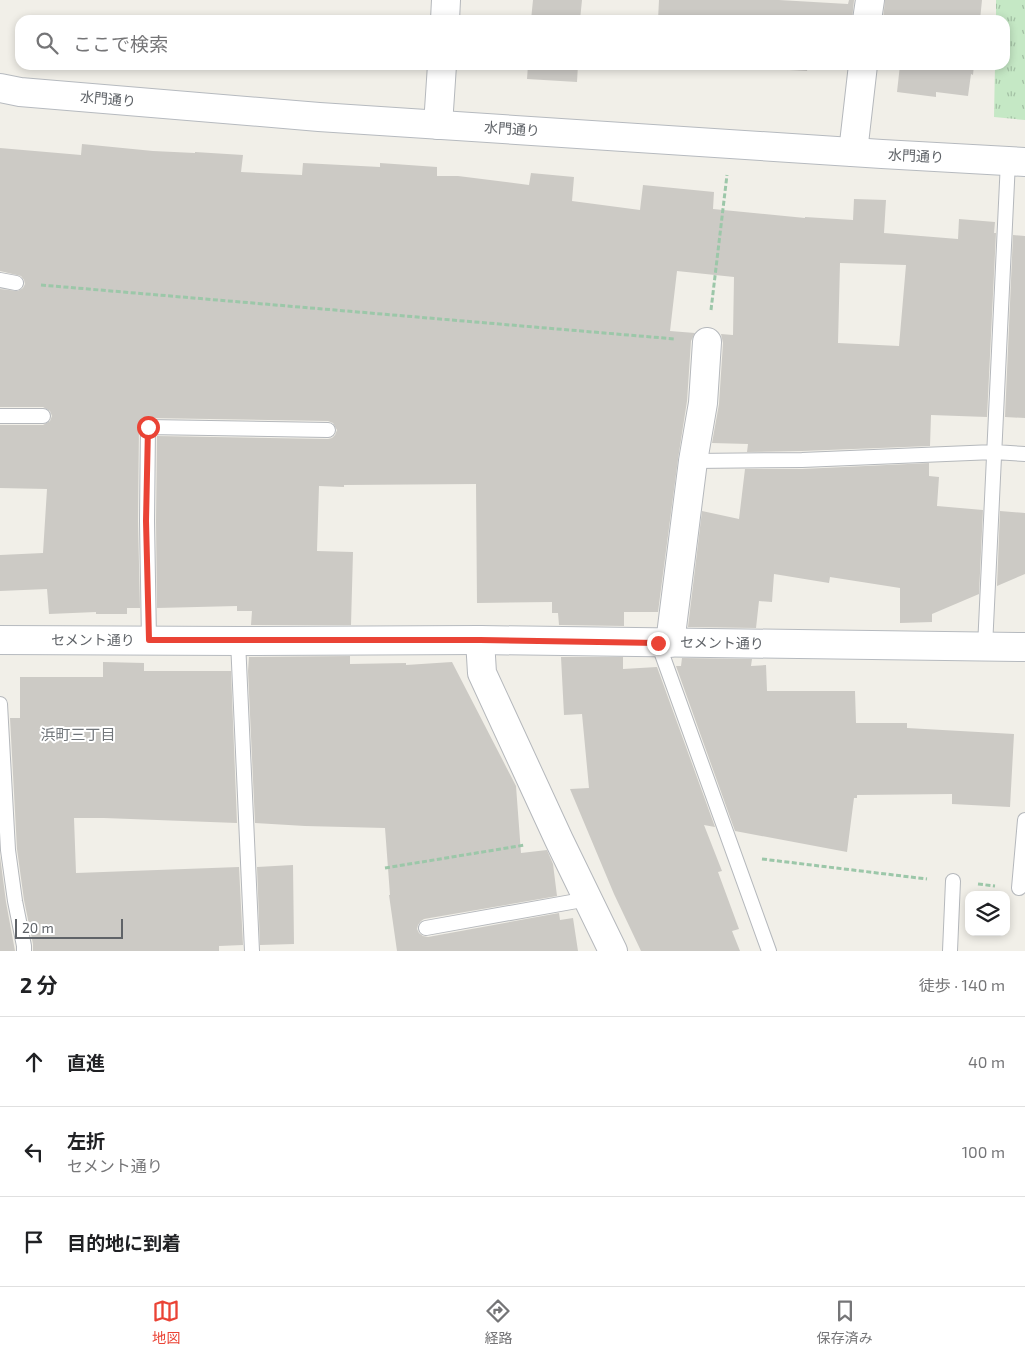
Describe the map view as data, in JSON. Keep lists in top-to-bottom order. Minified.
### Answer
{"streets":{"street":["水門通り","セメント通り"]},"districts":["浜町三丁目"],"scale_bar":"20 m","page":{"search":"ここで検索","scale":"20 m","heading":["2 分","徒歩 · 140 m"],"list":[["直進","40 m"],["左折","セメント通り","100 m"],"目的地に到着"],"nav":["地図","経路","保存済み"]}}
